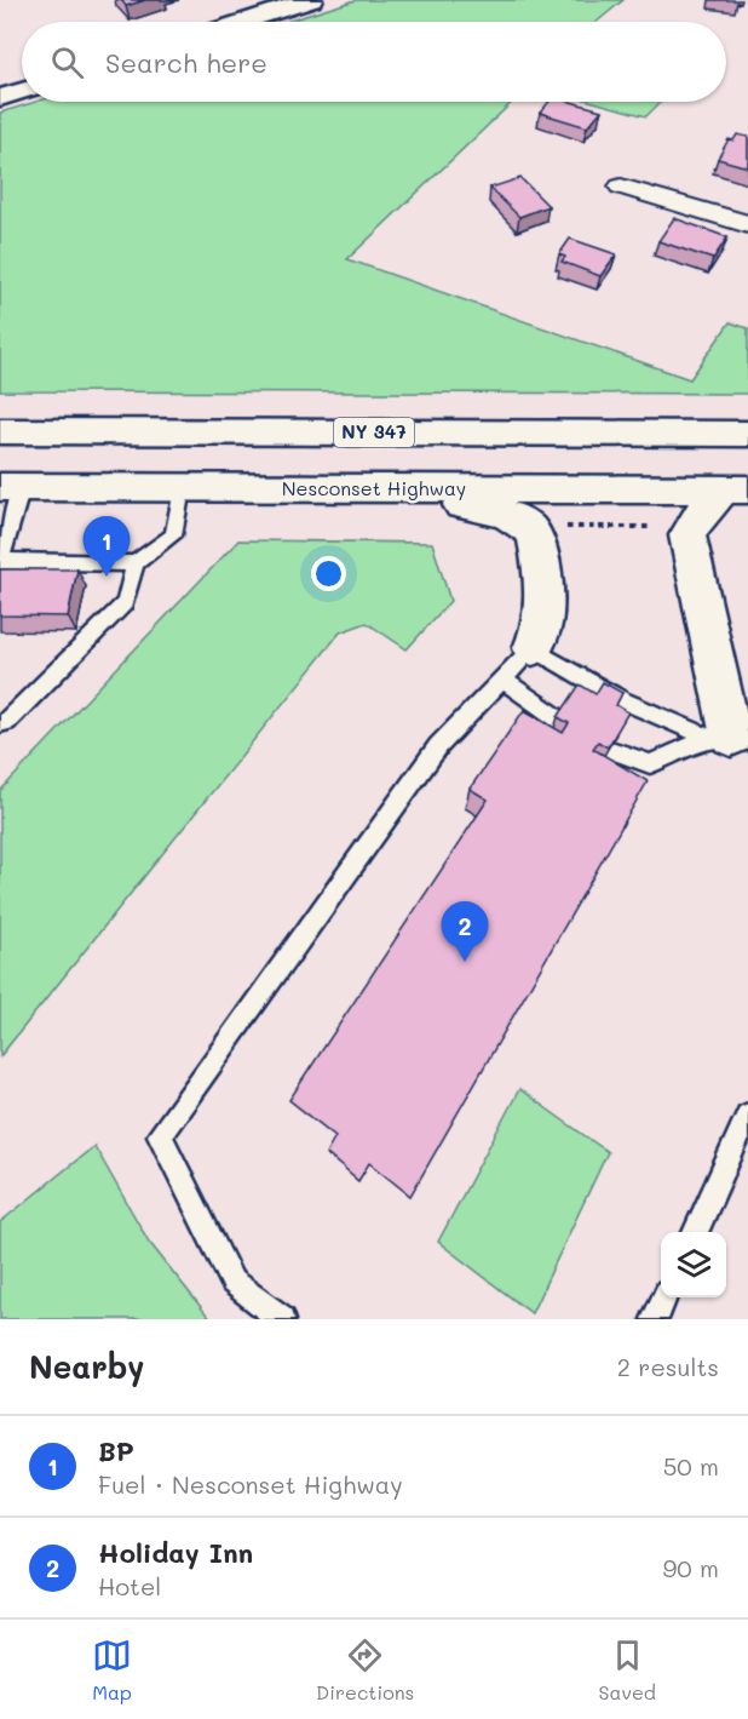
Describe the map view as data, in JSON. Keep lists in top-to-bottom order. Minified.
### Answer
{"streets":{"main road":["NY 347","Nesconset Highway"]},"page":{"search":"Search here","pins":["1","2"],"heading":["Nearby","2 results"],"list":[{"mark":"1","name":"BP","note":"Fuel · Nesconset Highway","value":"50 m"},{"mark":"2","name":"Holiday Inn","note":"Hotel","value":"90 m"}],"nav":["Map","Directions","Saved"]}}
